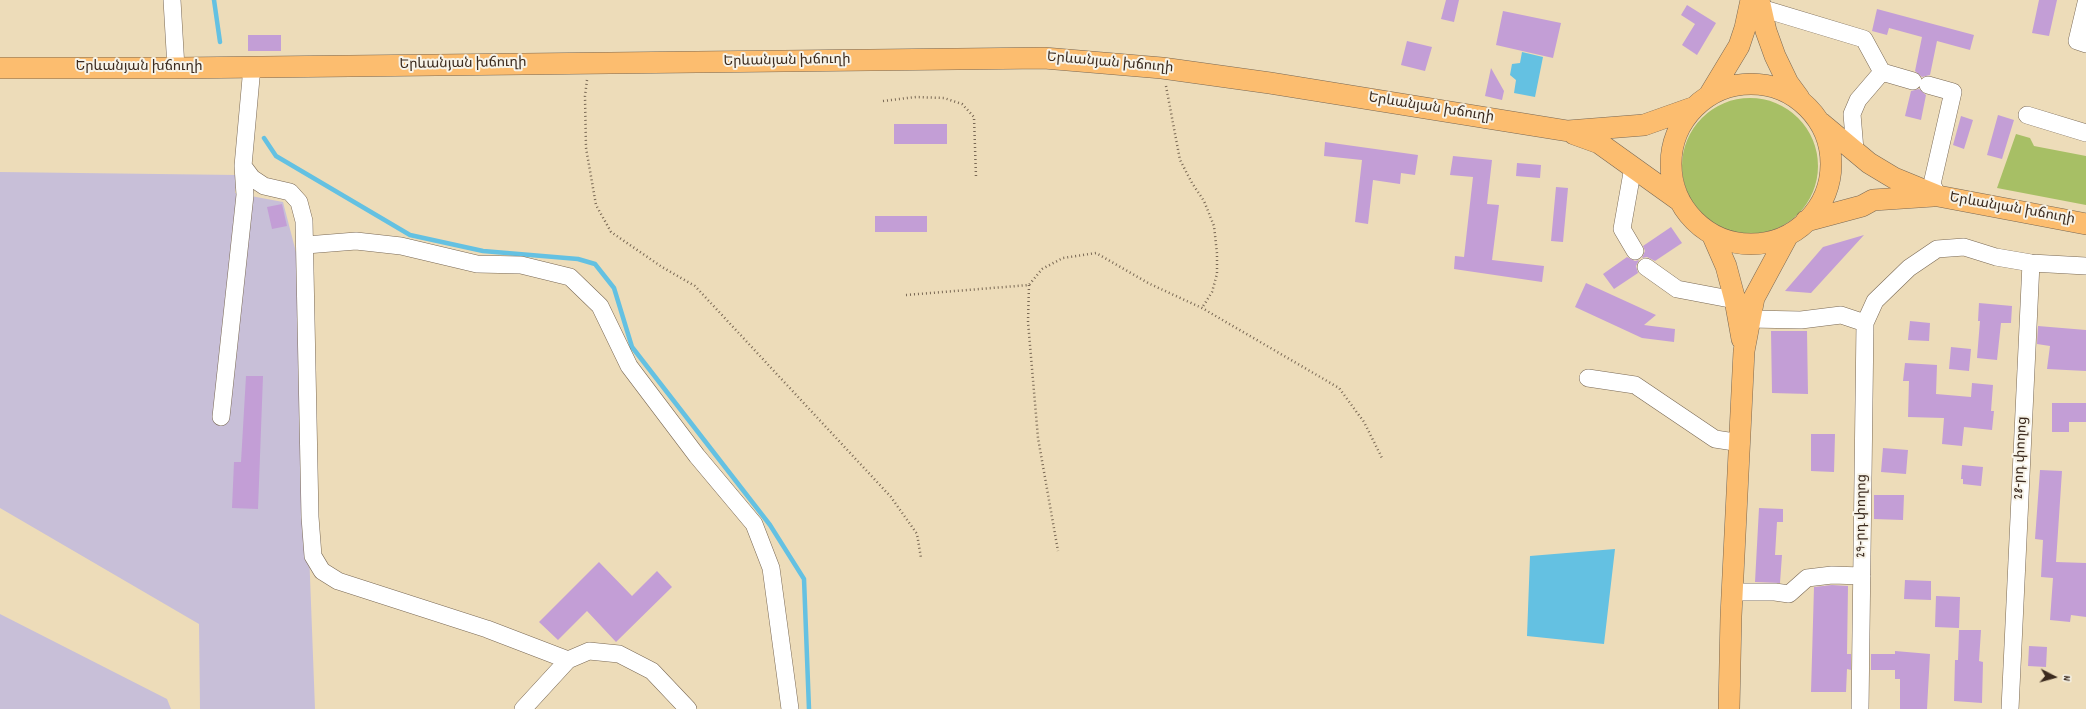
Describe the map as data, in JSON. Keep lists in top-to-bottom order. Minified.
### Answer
{"streets":{"main road":["Երևանյան խճուղի"],"street":["28-րդ փողոց","29-րդ փողոց"]},"north":"right"}
